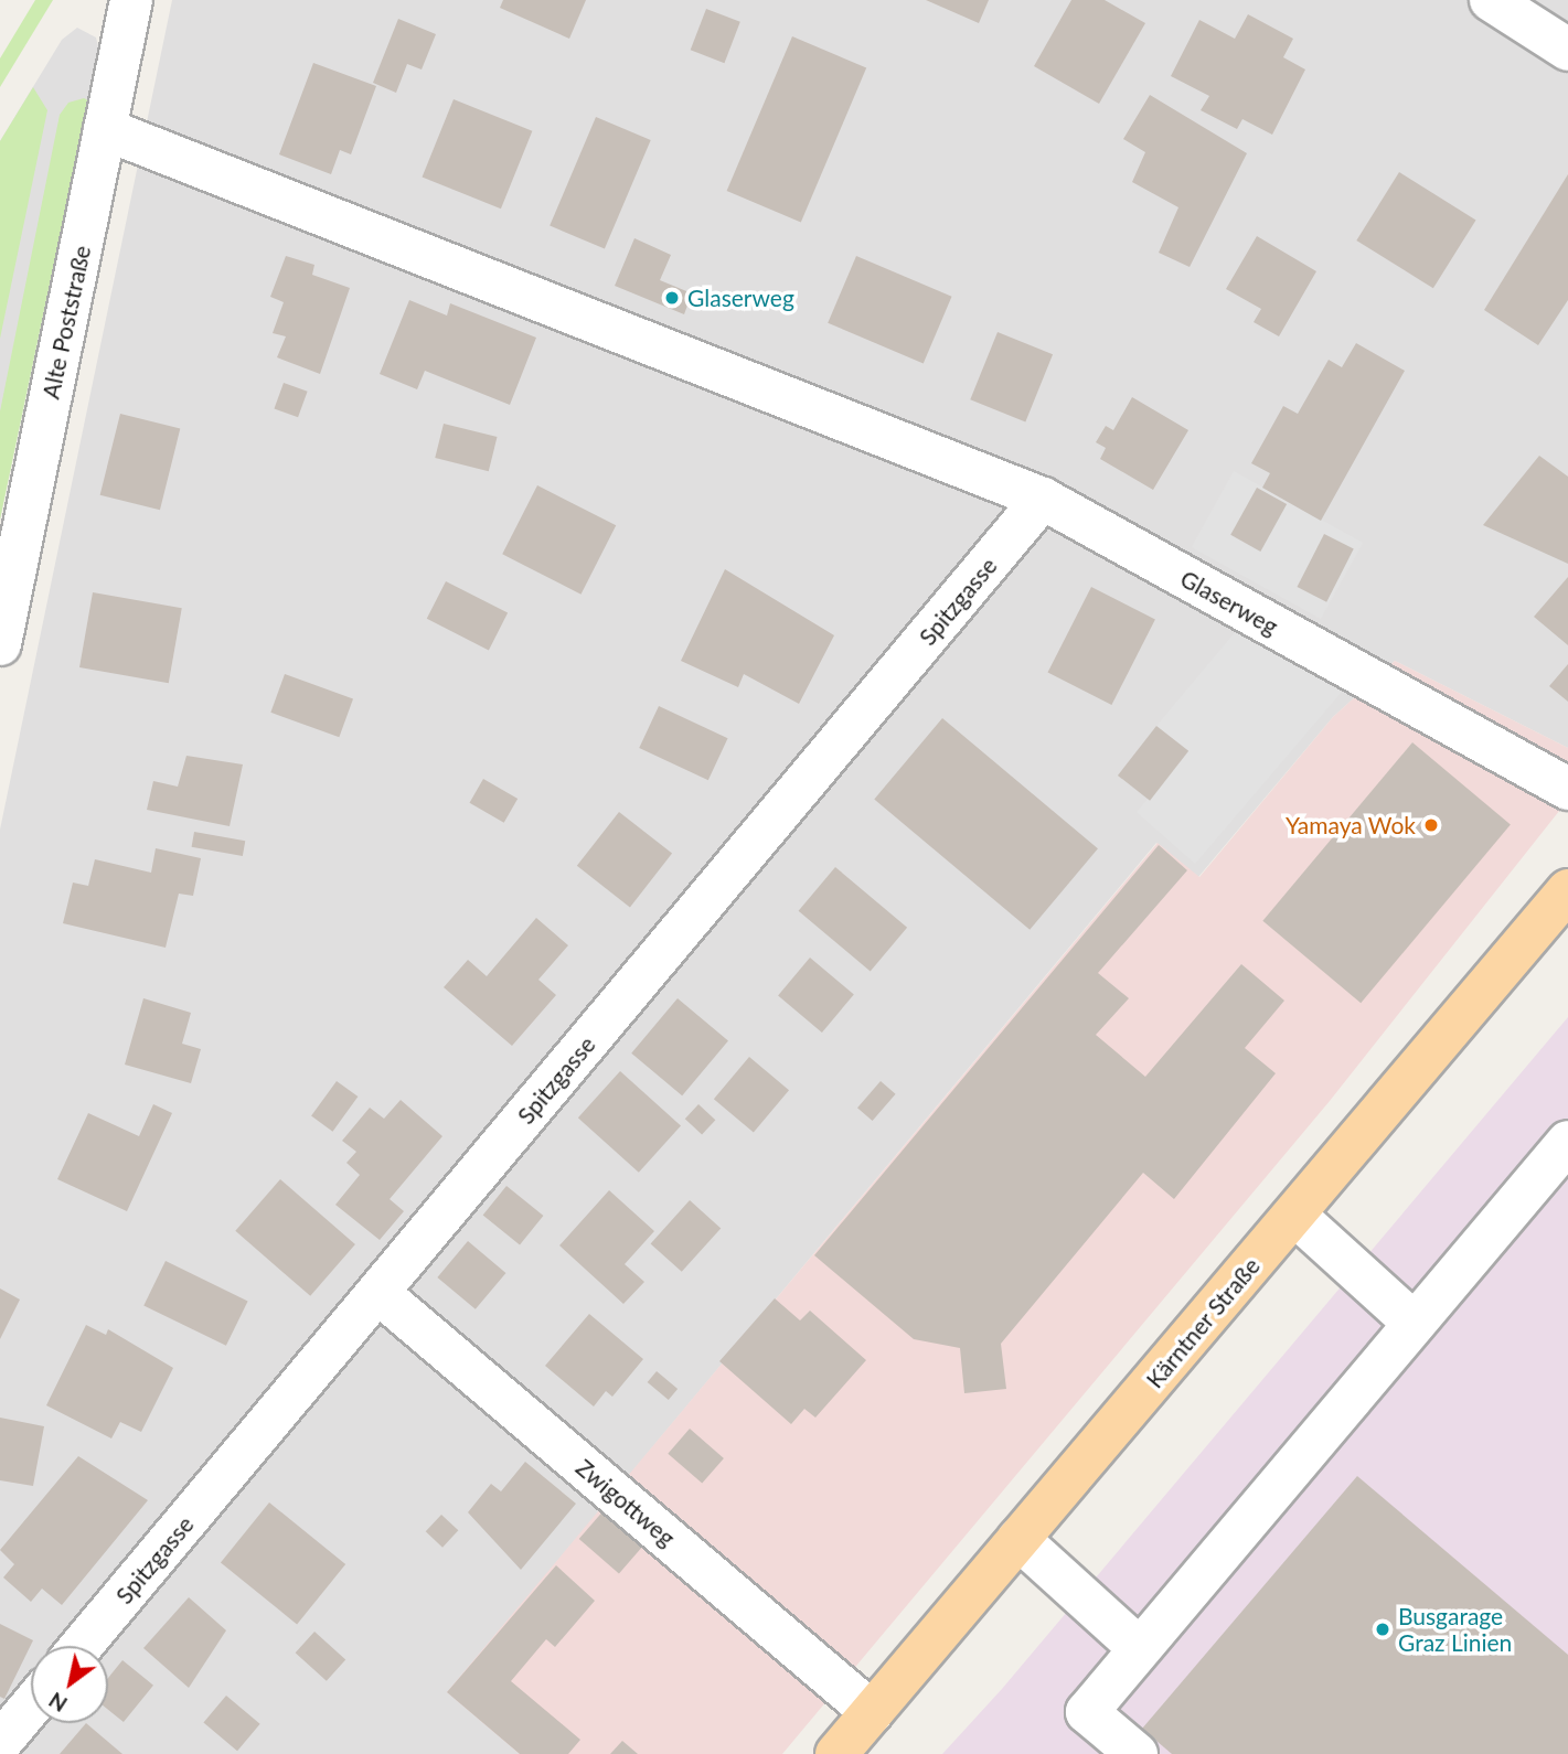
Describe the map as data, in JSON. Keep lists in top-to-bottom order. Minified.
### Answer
{"streets":{"main road":["Kärntner Straße"],"street":["Alte Poststraße","Spitzgasse","Glaserweg","Zwigottweg"]},"crossings":[["Alte Poststraße","Glaserweg"],["Spitzgasse","Glaserweg"],["Spitzgasse","Zwigottweg"],["Kärntner Straße","Zwigottweg"]],"places":["Glaserweg","Yamaya Wok","Busgarage Graz Linien"],"north":"bottom left"}
